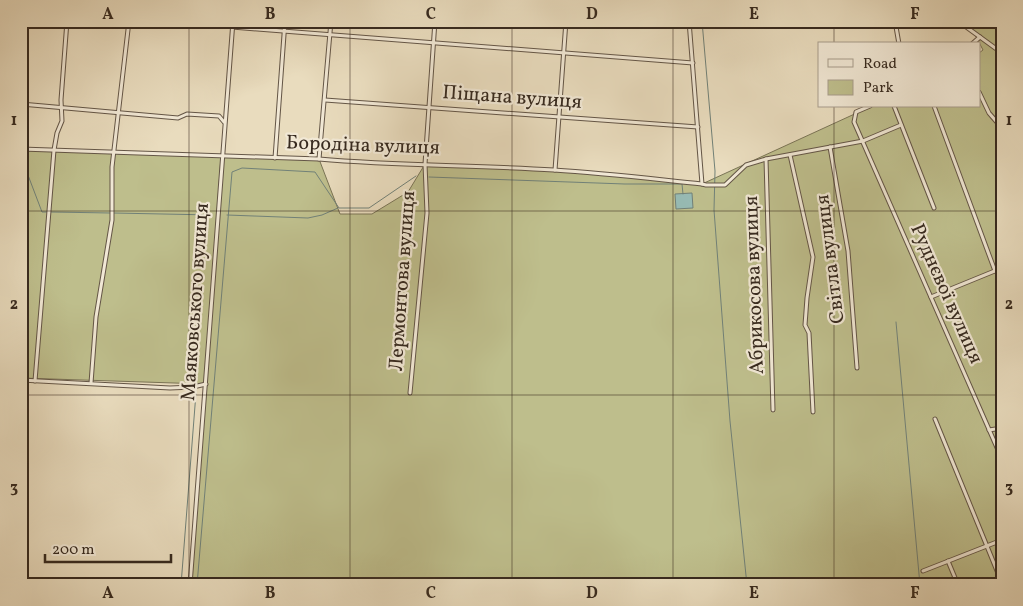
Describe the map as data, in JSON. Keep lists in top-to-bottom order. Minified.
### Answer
{"streets":{"street":["Піщана вулиця","Бородіна вулиця","Світла вулиця","Лермонтова вулиця","Абрикосова вулиця","Руднєвої вулиця","Маяковського вулиця"]},"crossings":[["Піщана вулиця","Лермонтова вулиця"],["Бородіна вулиця","Лермонтова вулиця"],["Бородіна вулиця","Маяковського вулиця"]],"legend":["Road","Park"],"scale_bar":"200 m","grid":{"columns":["A","B","C","D","E","F"],"rows":["1","2","3"]}}
